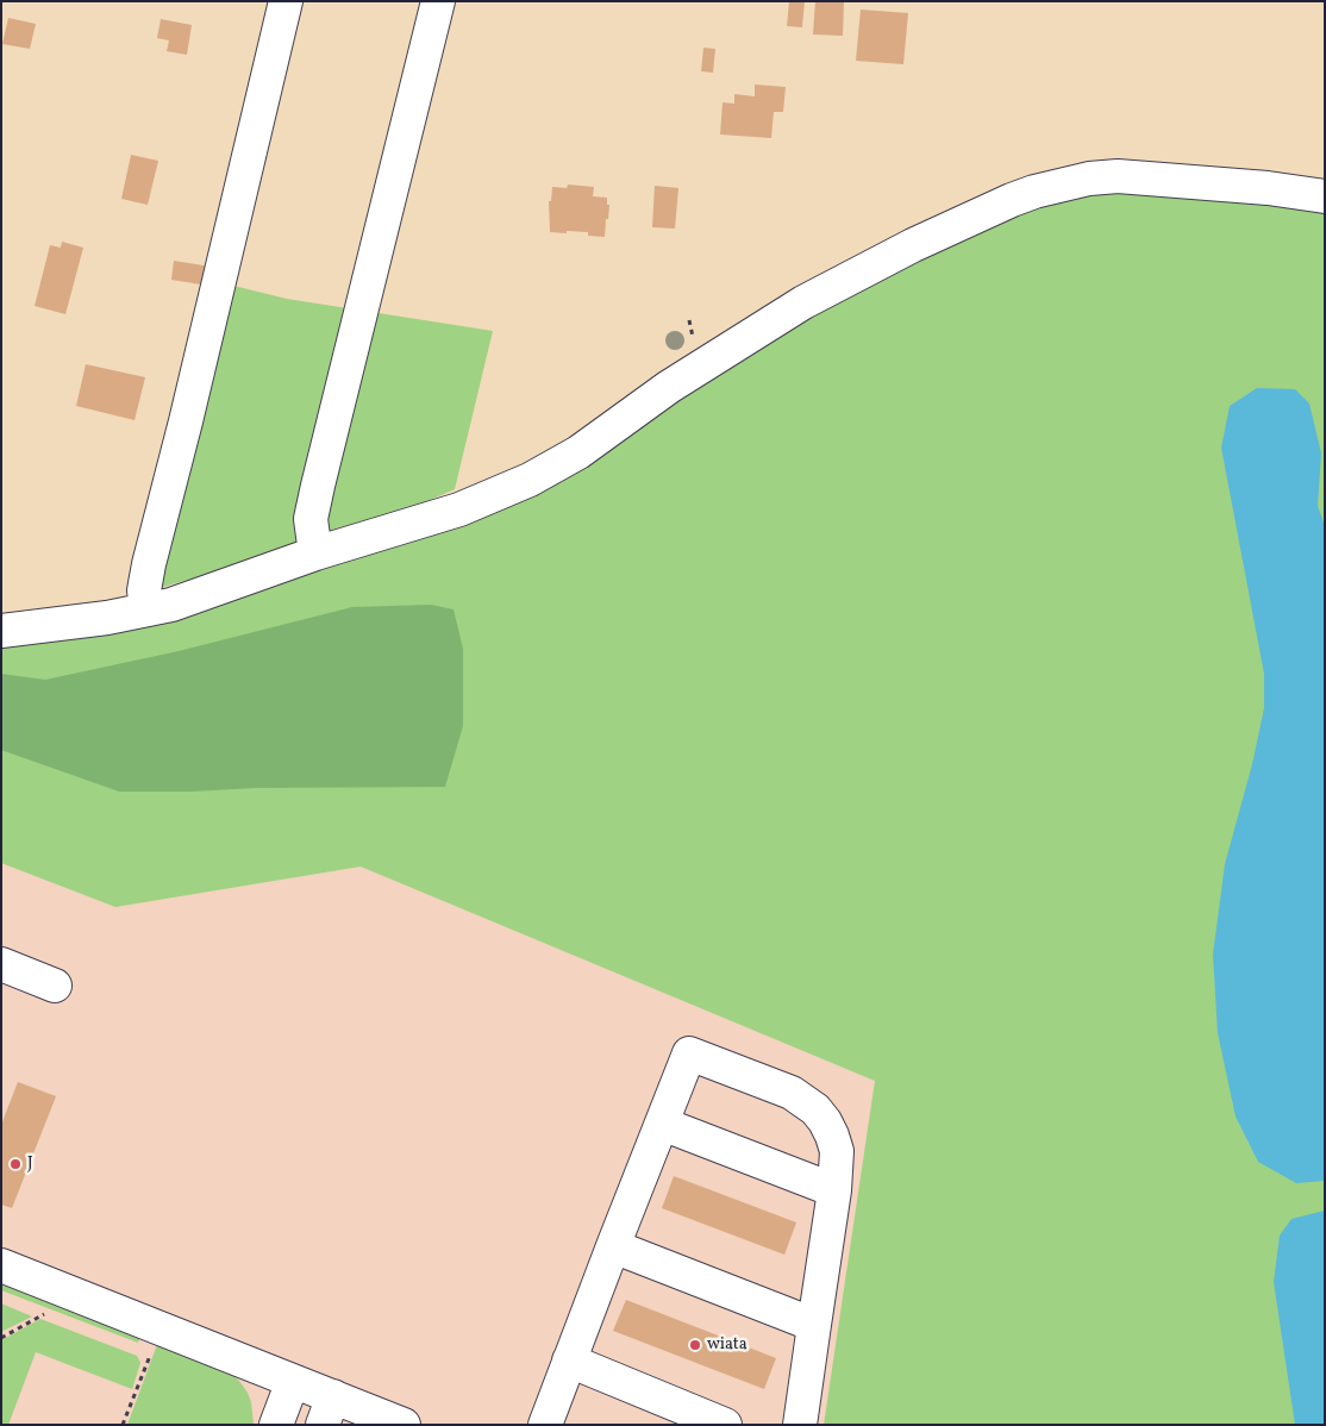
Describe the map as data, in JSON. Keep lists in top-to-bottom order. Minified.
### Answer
{"places":["J","wiata"]}
